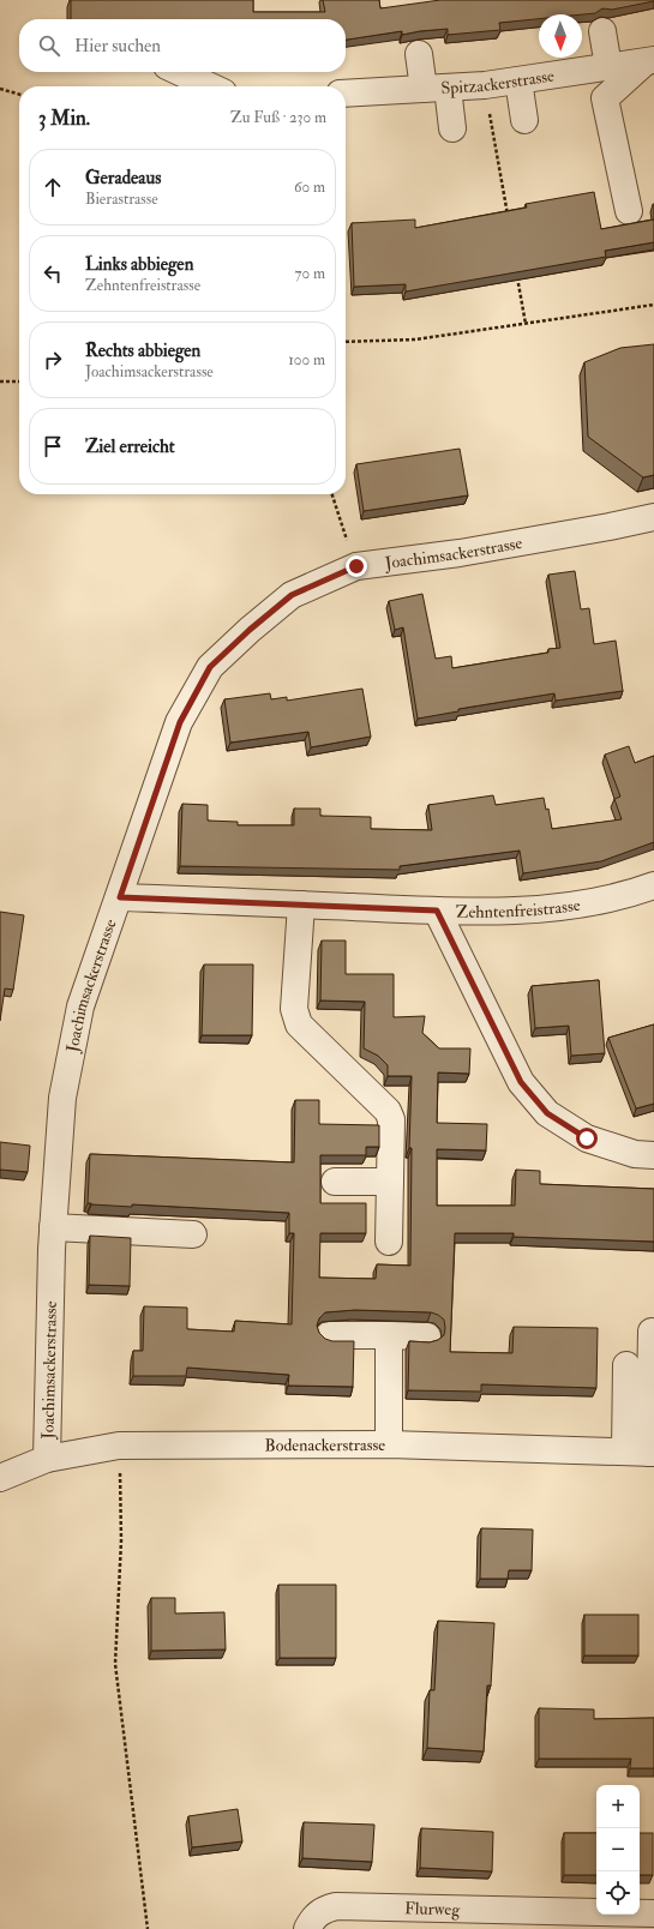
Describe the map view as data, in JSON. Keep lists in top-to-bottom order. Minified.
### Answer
{"streets":{"street":["Spitzackerstrasse","Joachimsackerstrasse","Zehntenfreistrasse","Bodenackerstrasse","Flurweg"]},"crossings":[["Joachimsackerstrasse","Zehntenfreistrasse"],["Joachimsackerstrasse","Bodenackerstrasse"]],"north":"bottom","page":{"search":"Hier suchen","heading":["3 Min.","Zu Fuß · 230 m"],"list":[["Geradeaus","Bierastrasse","60 m"],["Links abbiegen","Zehntenfreistrasse","70 m"],["Rechts abbiegen","Joachimsackerstrasse","100 m"],"Ziel erreicht"],"map_buttons":["+","−"]}}
